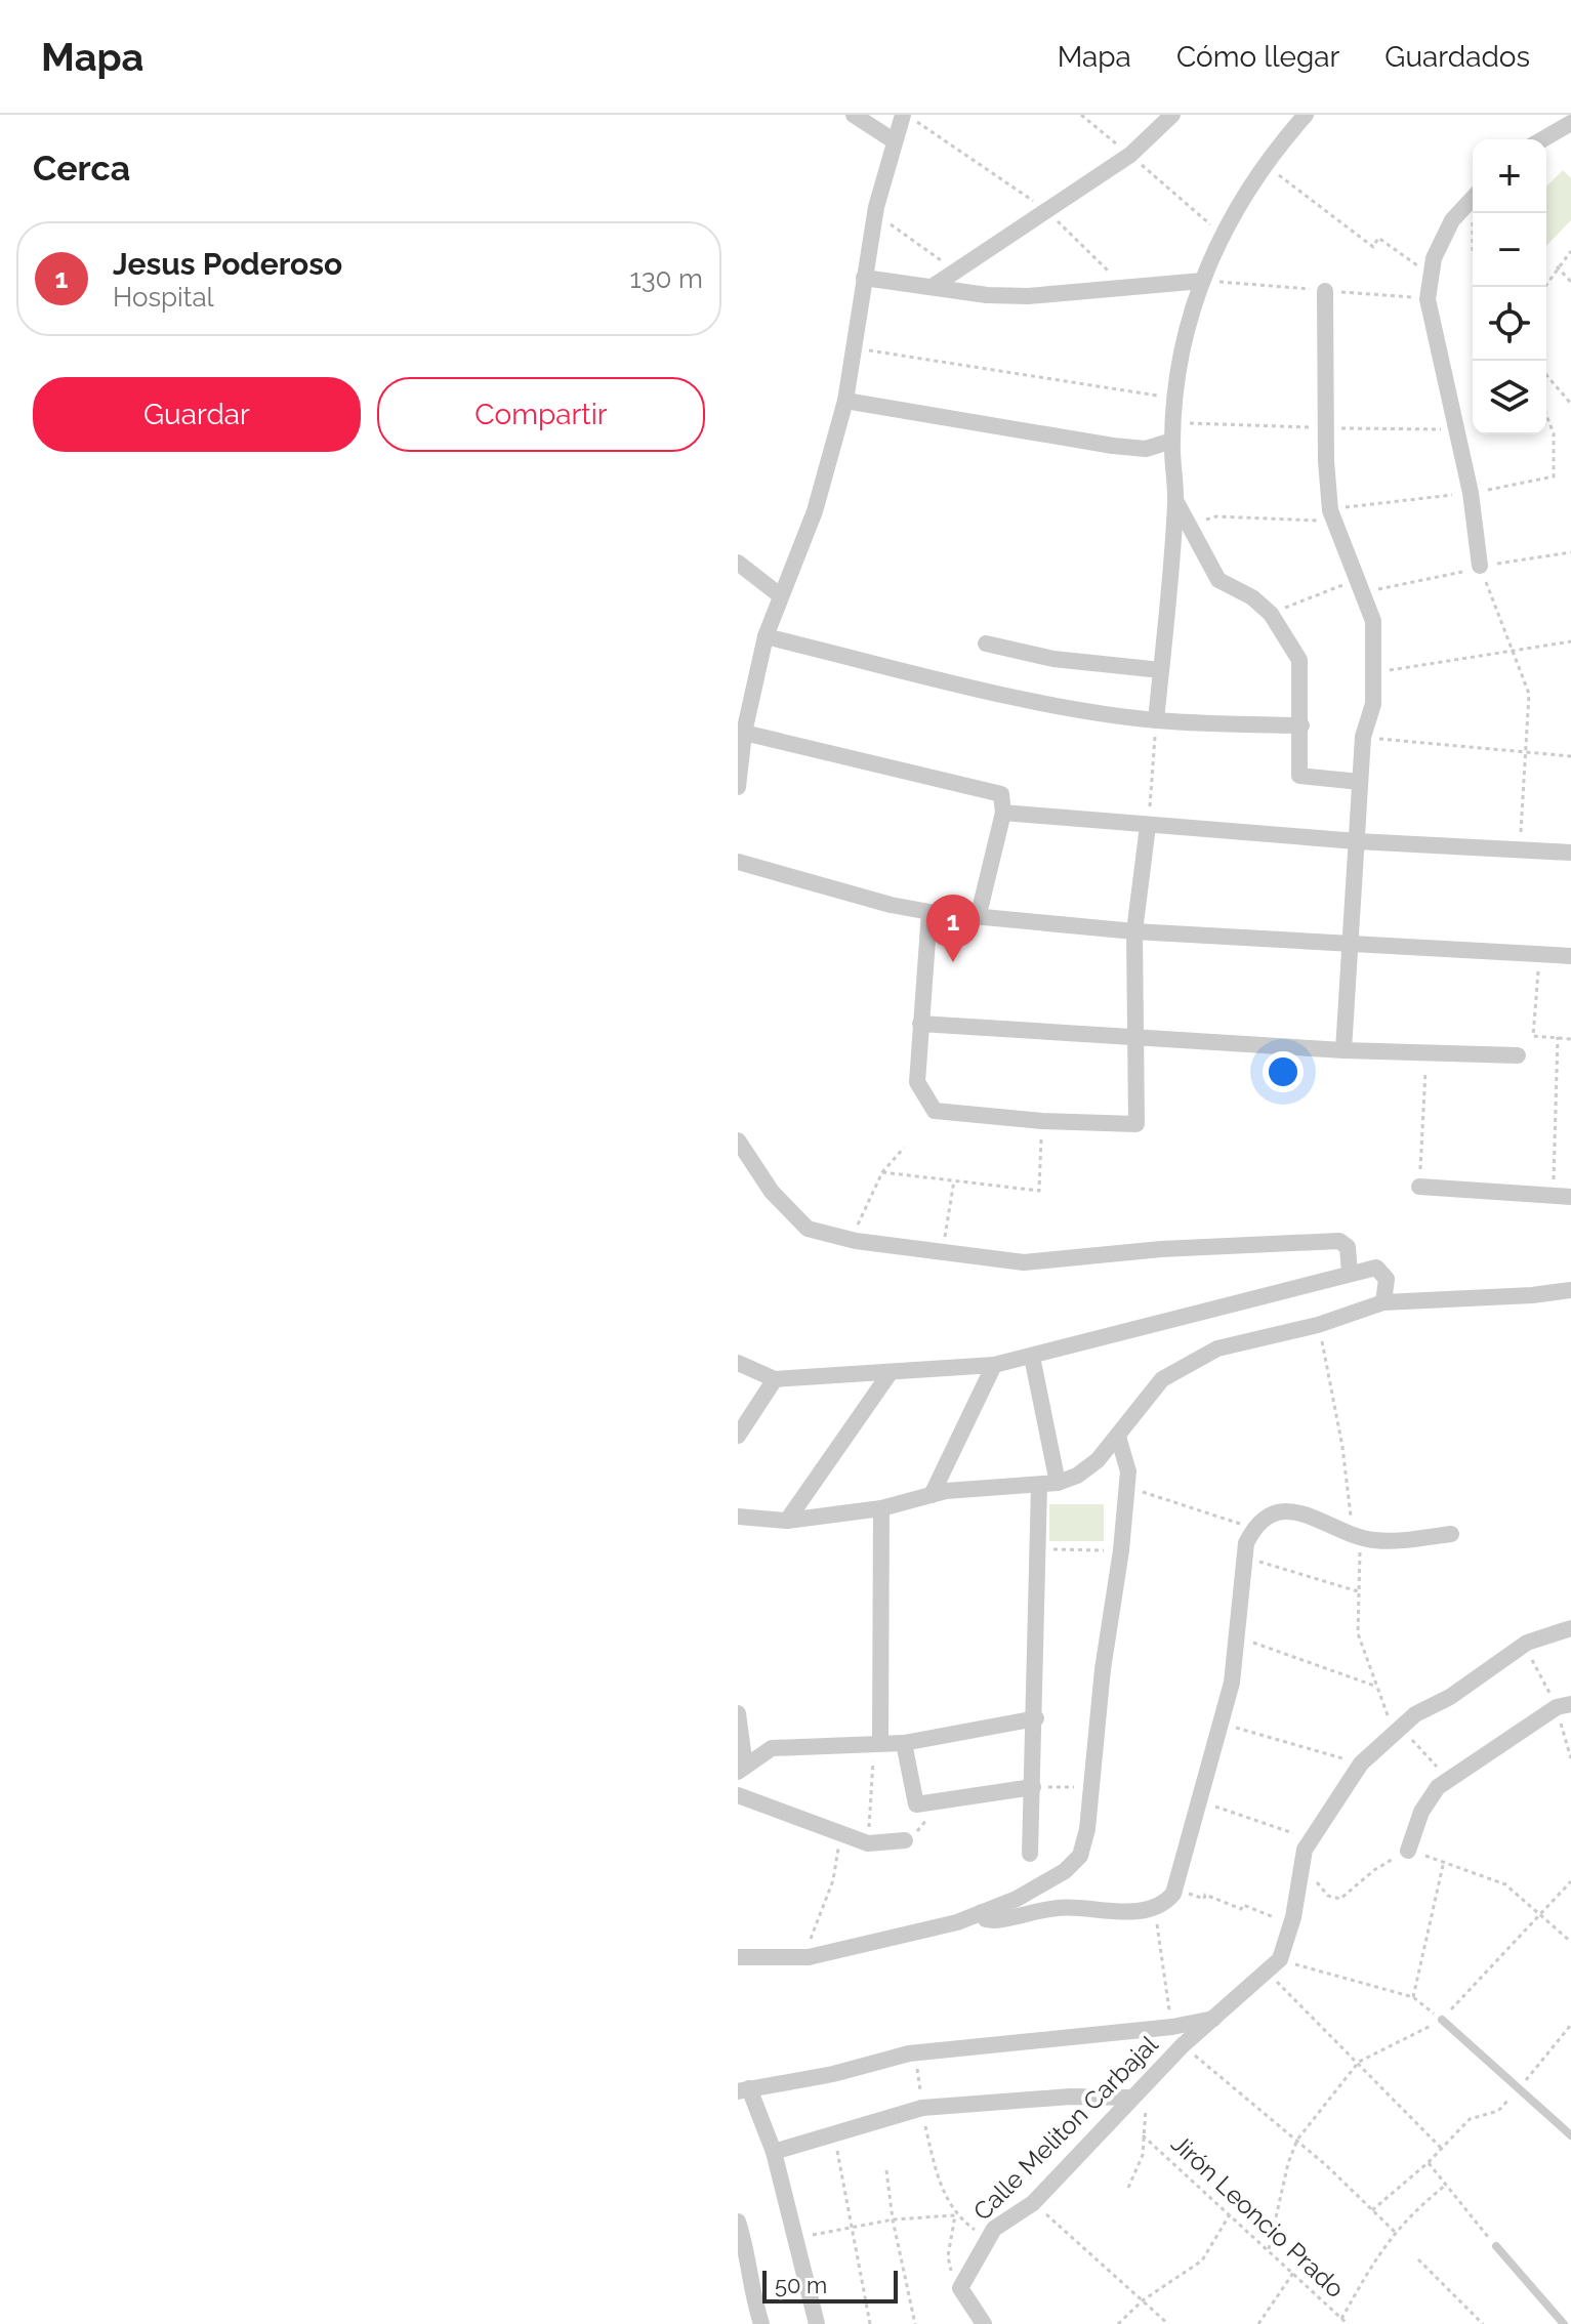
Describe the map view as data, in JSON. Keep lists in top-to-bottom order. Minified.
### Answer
{"streets":{"street":["Calle Meliton Carbajal"],"path":["Jirón Leoncio Prado"]},"scale_bar":"50 m","page":{"header":"Mapa","nav":["Mapa","Cómo llegar","Guardados"],"heading":"Cerca","map_buttons":["+","−"],"list":[{"mark":"1","name":"Jesus Poderoso","note":"Hospital","value":"130 m"}],"buttons":["Guardar","Compartir"],"pins":"1","scale":"50 m"}}
